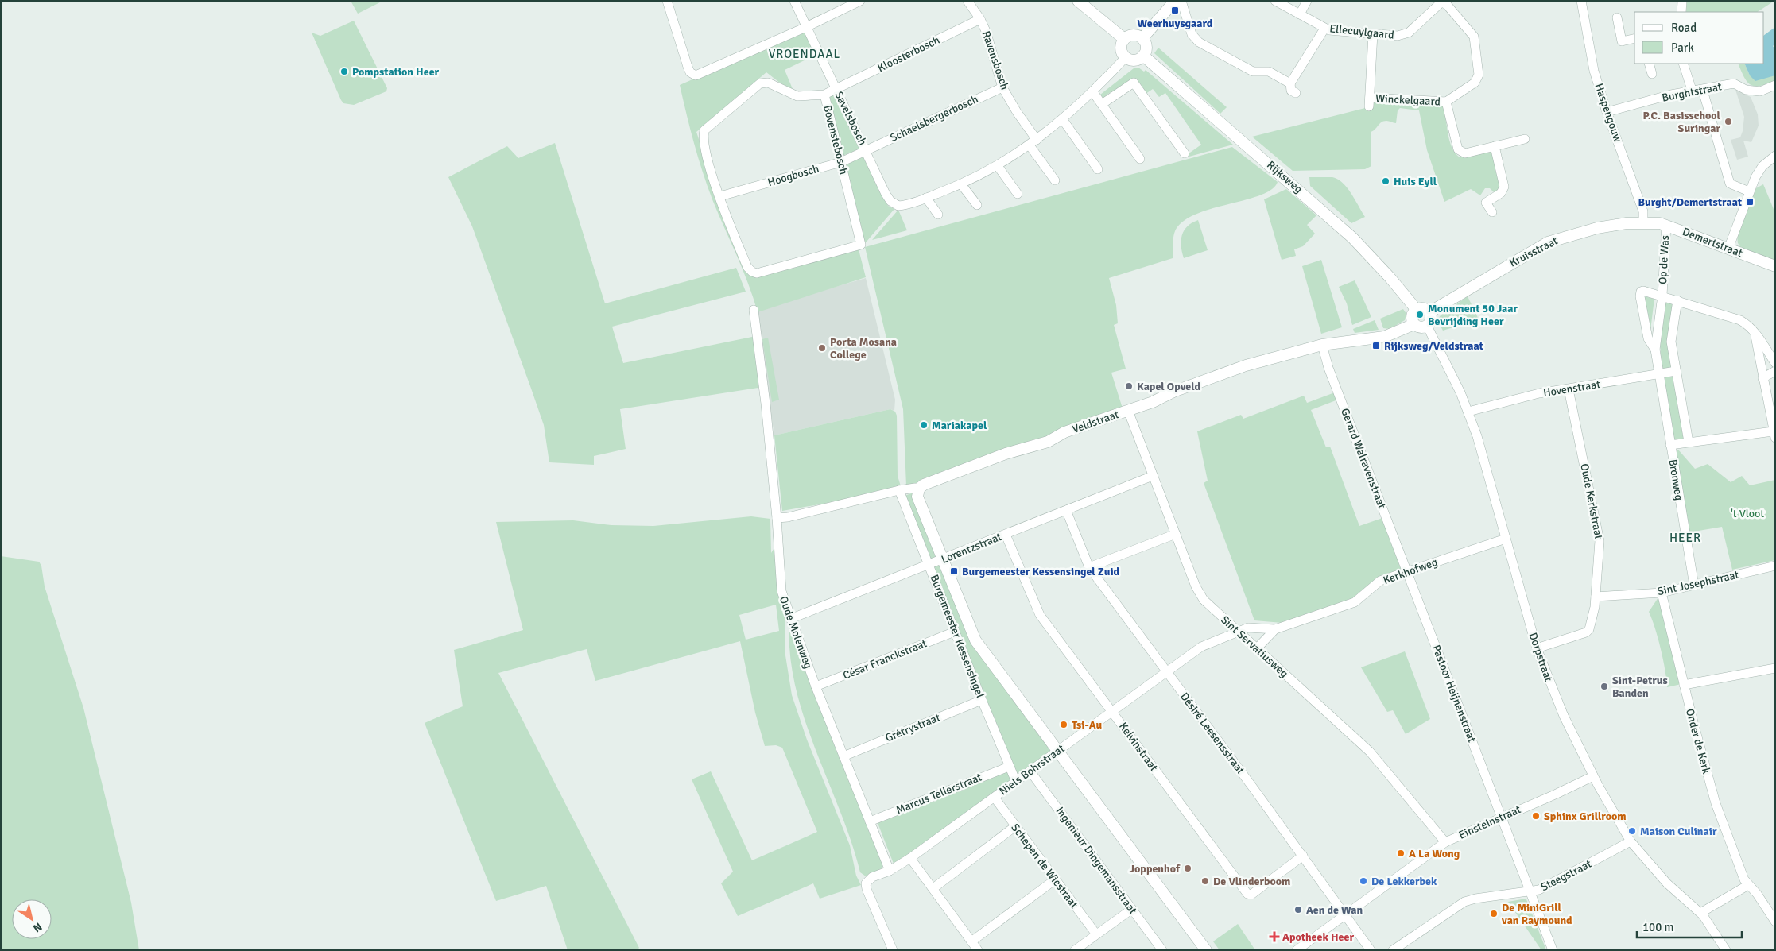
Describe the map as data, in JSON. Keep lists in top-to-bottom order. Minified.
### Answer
{"streets":{"street":["Ellecuylgaard","Kloosterbosch","Ravensbosch","Burghtstraat","Winckelgaard","Haspengouw","Savelsbosch","Schaelsbergerbosch","Bovenstebosch","Hoogbosch","Rijksweg","Demertstraat","Kruisstraat","Op de Was","Hovenstraat","Veldstraat","Gerard Walravenstraat","Bronweg","Oude Kerkstraat","Lorentzstraat","Kerkhofweg","Sint Josephstraat","Oude Molenweg","Burgemeester Kessensingel","Sint Servatiusweg","Dorpstraat","César Franckstraat","Pastoor Heijnenstraat","Grétrystraat","Désiré Leesensstraat","Onder de Kerk","Kelvinstraat","Niels Bohrstraat","Marcus Tellerstraat","Einsteinstraat","Ingenieur Dingemansstraat","Schepen de Wicstraat","Steegstraat"]},"crossings":[["Ellecuylgaard","Winckelgaard"],["Kloosterbosch","Ravensbosch"],["Kloosterbosch","Savelsbosch"],["Kloosterbosch","Bovenstebosch"],["Ravensbosch","Savelsbosch"],["Ravensbosch","Schaelsbergerbosch"],["Burghtstraat","Haspengouw"],["Haspengouw","Demertstraat"],["Haspengouw","Kruisstraat"],["Savelsbosch","Schaelsbergerbosch"],["Savelsbosch","Hoogbosch"],["Savelsbosch","Rijksweg"],["Schaelsbergerbosch","Hoogbosch"],["Bovenstebosch","Hoogbosch"],["Rijksweg","Kruisstraat"],["Rijksweg","Veldstraat"],["Rijksweg","Dorpstraat"],["Demertstraat","Kruisstraat"],["Demertstraat","Op de Was"],["Kruisstraat","Veldstraat"],["Kruisstraat","Dorpstraat"],["Op de Was","Hovenstraat"],["Op de Was","Bronweg"],["Hovenstraat","Bronweg"],["Hovenstraat","Oude Kerkstraat"],["Hovenstraat","Dorpstraat"],["Veldstraat","Gerard Walravenstraat"],["Veldstraat","Oude Molenweg"],["Veldstraat","Burgemeester Kessensingel"],["Veldstraat","Sint Servatiusweg"],["Veldstraat","Dorpstraat"],["Gerard Walravenstraat","Kerkhofweg"],["Gerard Walravenstraat","Pastoor Heijnenstraat"],["Bronweg","Sint Josephstraat"],["Oude Kerkstraat","Sint Josephstraat"],["Oude Kerkstraat","Dorpstraat"],["Lorentzstraat","Oude Molenweg"],["Lorentzstraat","Burgemeester Kessensingel"],["Lorentzstraat","Sint Servatiusweg"],["Lorentzstraat","Désiré Leesensstraat"],["Lorentzstraat","Kelvinstraat"],["Kerkhofweg","Sint Servatiusweg"],["Kerkhofweg","Dorpstraat"],["Kerkhofweg","Pastoor Heijnenstraat"],["Kerkhofweg","Niels Bohrstraat"],["Sint Josephstraat","Onder de Kerk"],["Oude Molenweg","César Franckstraat"],["Oude Molenweg","Grétrystraat"],["Oude Molenweg","Niels Bohrstraat"],["Oude Molenweg","Marcus Tellerstraat"],["Burgemeester Kessensingel","César Franckstraat"],["Burgemeester Kessensingel","Grétrystraat"],["Burgemeester Kessensingel","Niels Bohrstraat"],["Burgemeester Kessensingel","Marcus Tellerstraat"],["Sint Servatiusweg","Niels Bohrstraat"],["Sint Servatiusweg","Einsteinstraat"],["Dorpstraat","Einsteinstraat"],["Dorpstraat","Steegstraat"],["Pastoor Heijnenstraat","Einsteinstraat"],["Pastoor Heijnenstraat","Steegstraat"],["Désiré Leesensstraat","Kelvinstraat"],["Désiré Leesensstraat","Niels Bohrstraat"],["Désiré Leesensstraat","Einsteinstraat"],["Kelvinstraat","Niels Bohrstraat"],["Niels Bohrstraat","Ingenieur Dingemansstraat"],["Niels Bohrstraat","Schepen de Wicstraat"]],"districts":["VROENDAAL","HEER"],"parks":["'t Vloot"],"places":{"transit":["Weerhuysgaard","Burght/Demertstraat","Rijksweg/Veldstraat","Burgemeester Kessensingel Zuid"],"other":["Pompstation Heer","P.C. Basisschool Suringar","Huis Eyll","Monument 50 Jaar Bevrijding Heer","Porta Mosana College","Kapel Opveld","Mariakapel","Sint-Petrus Banden","Tsi-Au","Sphinx Grillroom","Maison Culinair","A La Wong","Joppenhof","De Vlinderboom","De Lekkerbek","Aen de Wan","De MiniGrill van Raymound"],"health":["Apotheek Heer"]},"legend":["Road","Park"],"scale_bar":"100 m","north":"bottom right"}
